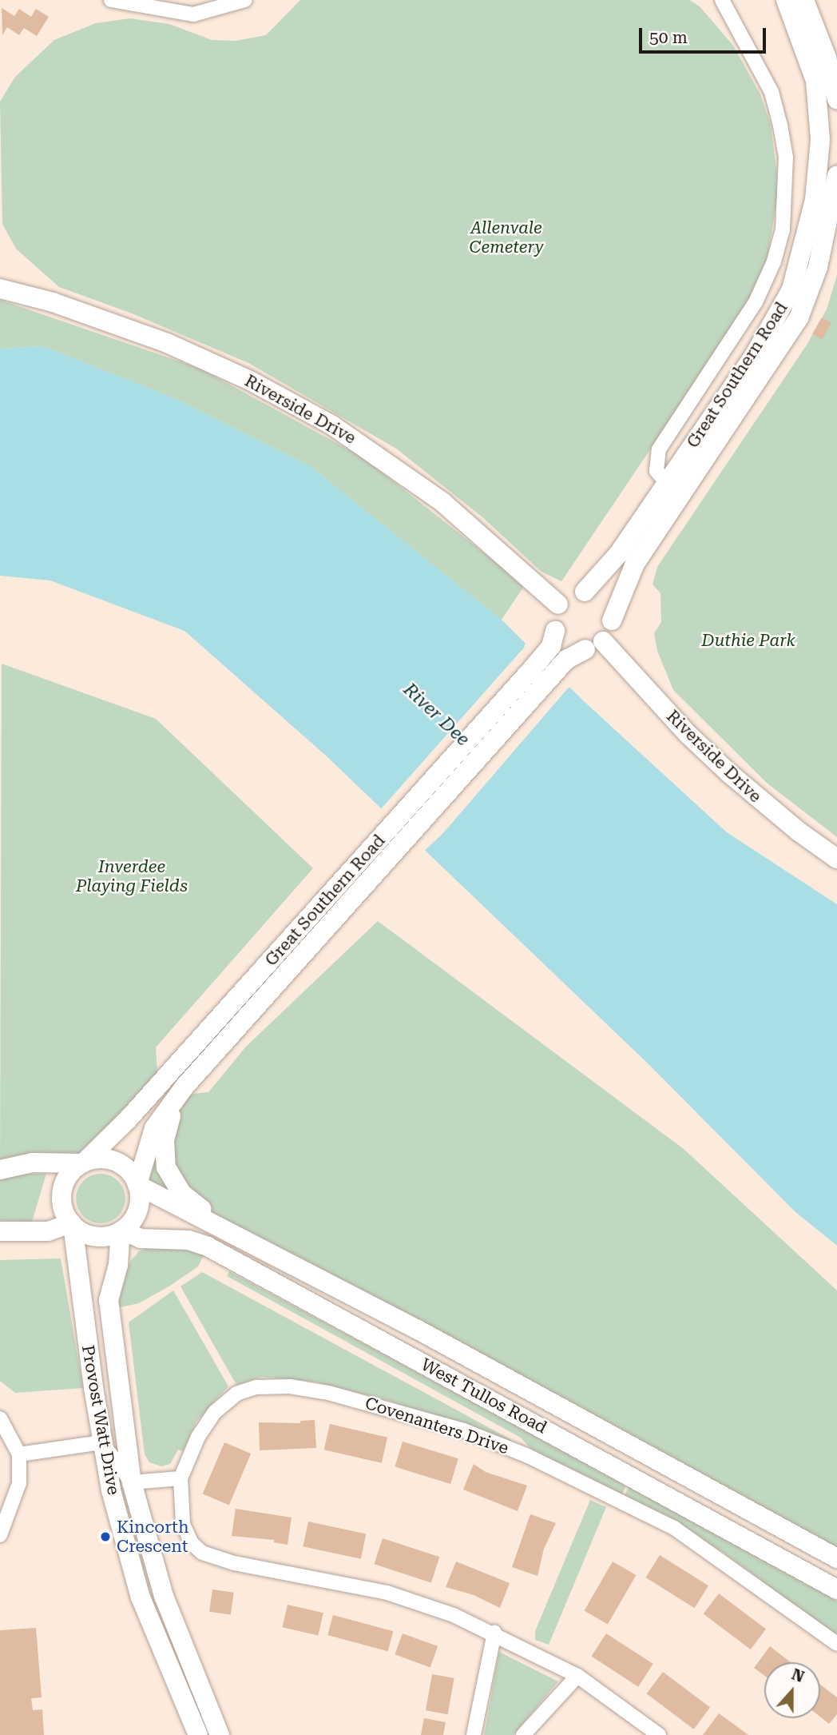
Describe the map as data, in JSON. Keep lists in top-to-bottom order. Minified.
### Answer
{"streets":{"main road":["Great Southern Road","Riverside Drive","West Tullos Road","Provost Watt Drive"],"street":["Covenanters Drive"]},"crossings":[["Great Southern Road","Riverside Drive"],["Great Southern Road","West Tullos Road"],["Great Southern Road","Provost Watt Drive"],["West Tullos Road","Provost Watt Drive"]],"water":["River Dee"],"parks":["Allenvale Cemetery","Duthie Park","Inverdee Playing Fields"],"places":["Kincorth Crescent"],"scale_bar":"50 m","north":"top"}
